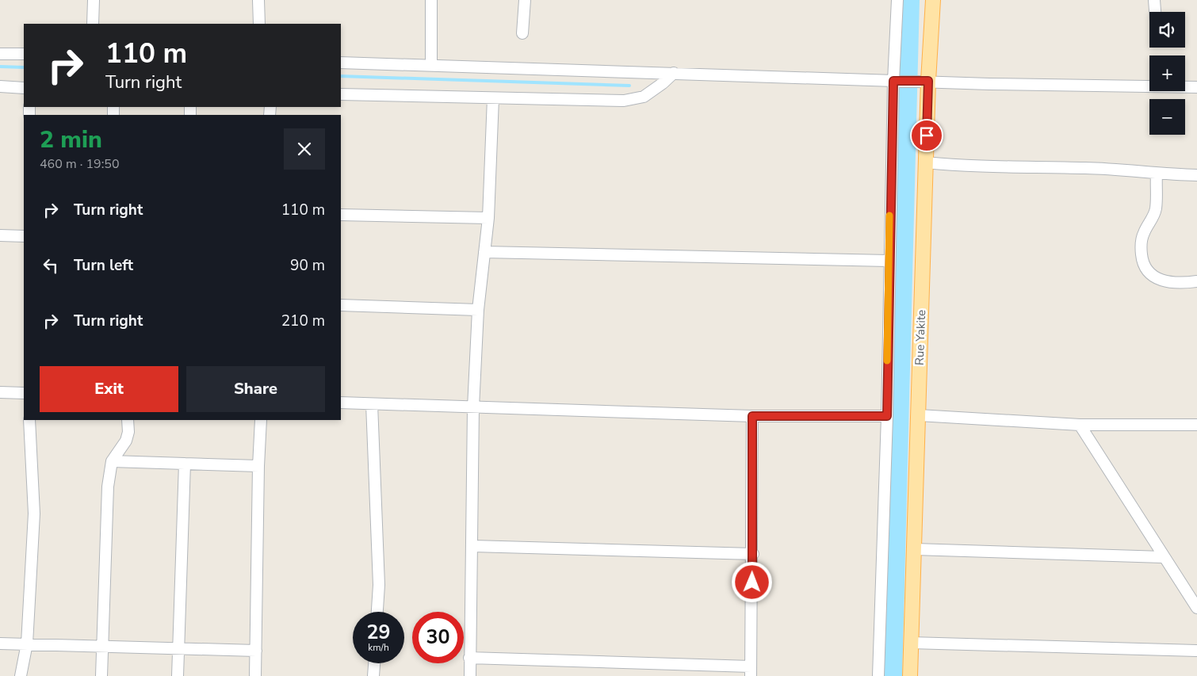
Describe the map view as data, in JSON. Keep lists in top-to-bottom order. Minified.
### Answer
{"streets":{"main road":["Rue Yakite"]},"page":{"map_buttons":["+","−"],"turn":["110 m","Turn right"],"heading":["2 min","460 m · 19:50"],"list":[{"name":"Turn right","value":"110 m"},{"name":"Turn left","value":"90 m"},{"name":"Turn right","value":"210 m"}],"buttons":["Exit","Share"],"speed":"29 km/h","limit":"30"}}
